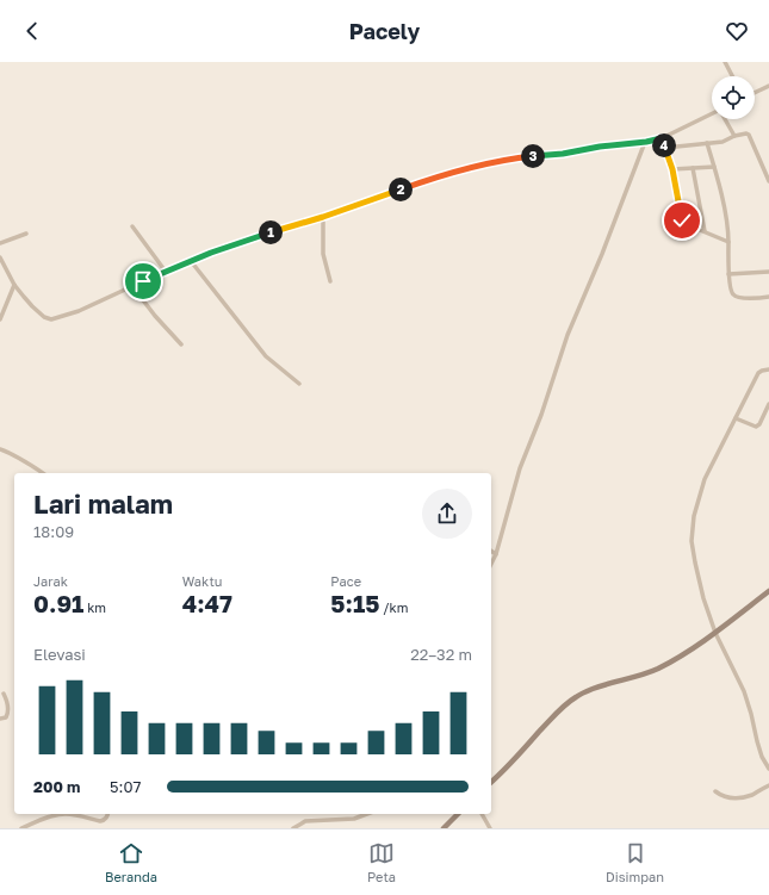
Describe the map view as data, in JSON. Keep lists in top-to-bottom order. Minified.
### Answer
{"page":{"header":"Pacely","pins":["4","3","2","1"],"heading":["Lari malam","18:09"],"stats":[["Jarak","0.91 km"],["Waktu","4:47"],["Pace","5:15 /km"]],"chart":["Elevasi","22–32 m"],"list":[{"name":"200 m","note":"5:07"}],"tabs":["Beranda","Peta","Disimpan"]}}
